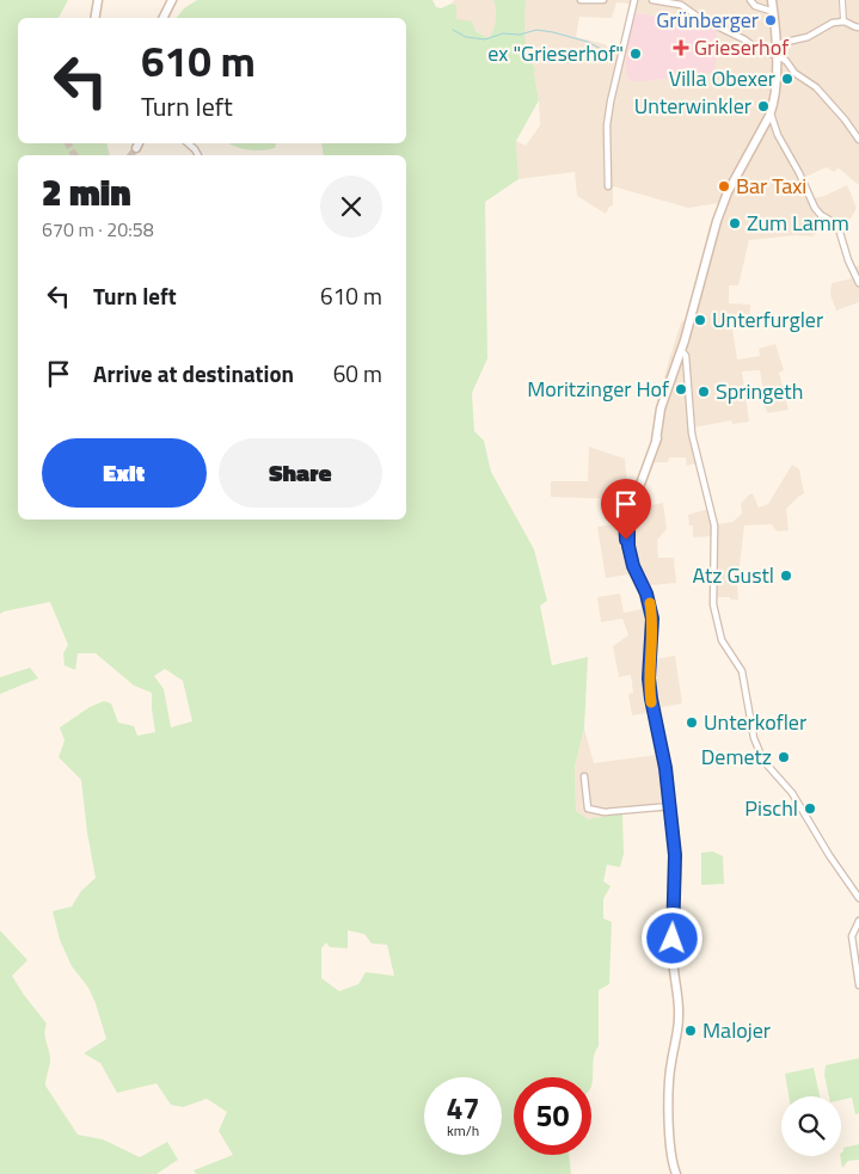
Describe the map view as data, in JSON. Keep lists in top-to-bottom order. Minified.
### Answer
{"places":{"other":["Grünberger","ex \"Grieserhof\"","Villa Obexer","Unterwinkler","Bar Taxi","Zum Lamm","Unterfurgler","Moritzinger Hof","Springeth","Atz Gustl","Unterkofler","Demetz","Pischl","Malojer"],"health":["Grieserhof"]},"page":{"turn":["610 m","Turn left"],"heading":["2 min","670 m · 20:58"],"list":[{"name":"Turn left","value":"610 m"},{"name":"Arrive at destination","value":"60 m"}],"buttons":["Exit","Share"],"speed":"47 km/h","limit":"50"}}
